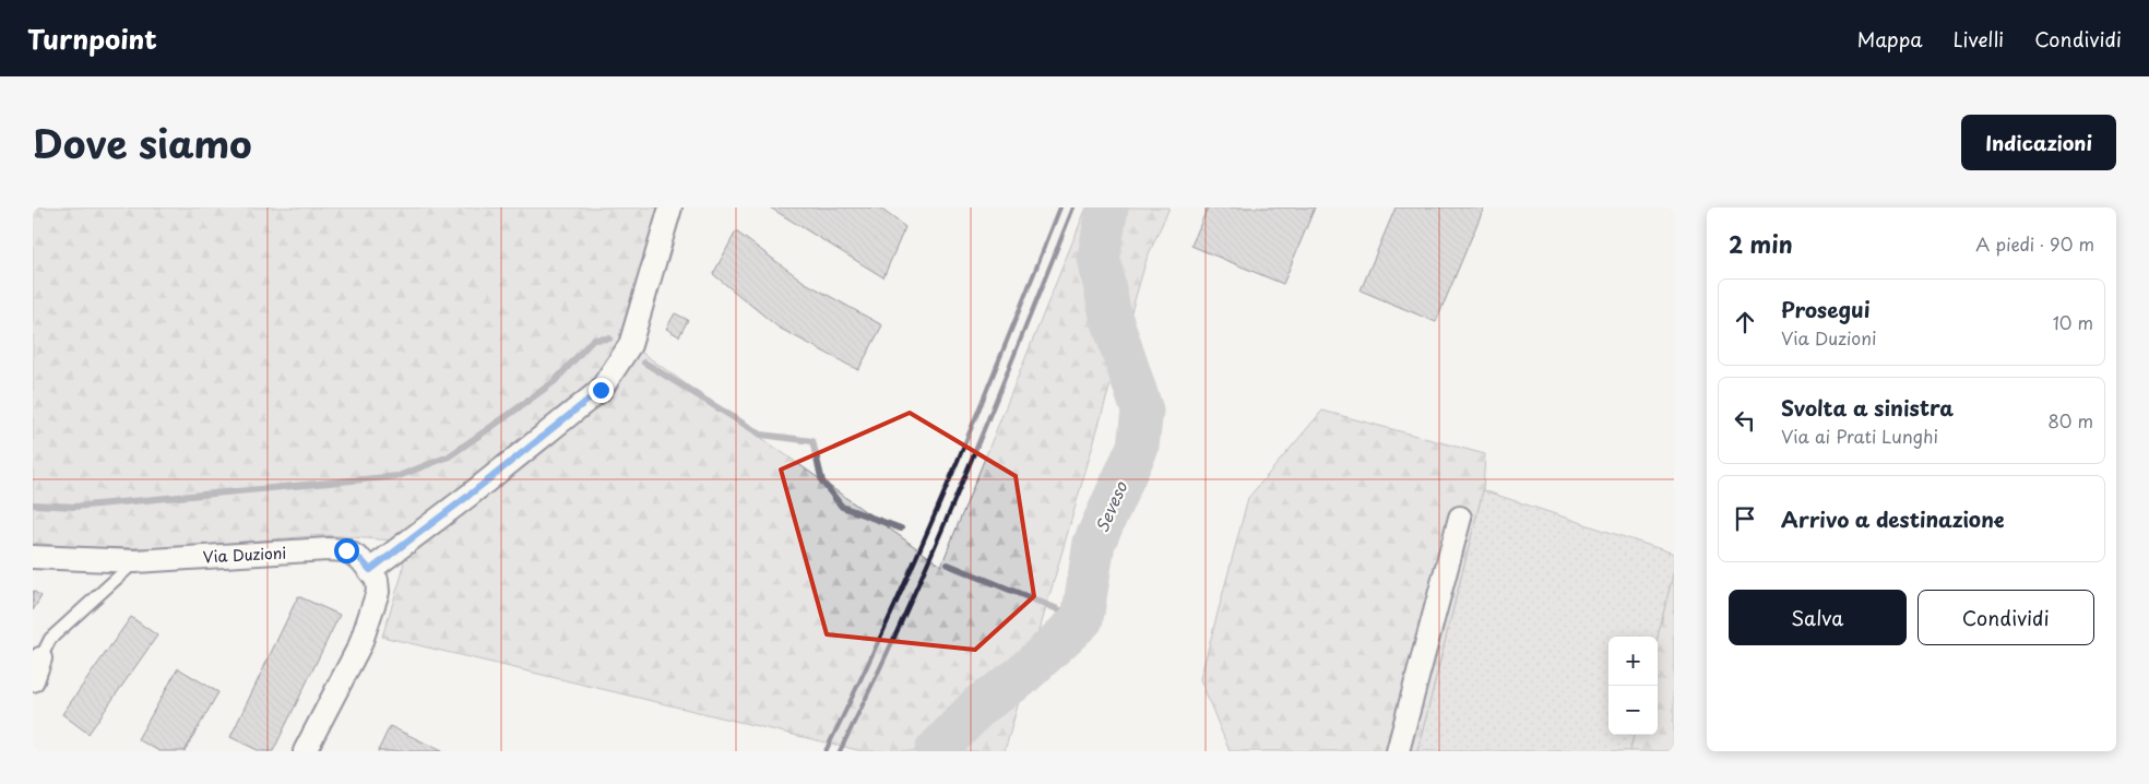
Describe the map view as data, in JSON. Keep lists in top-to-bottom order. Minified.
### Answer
{"streets":{"street":["Via Duzioni"]},"water":["Seveso"],"page":{"header":"Turnpoint","nav":["Mappa","Livelli","Condividi"],"title":"Dove siamo","buttons":["Indicazioni",["Salva","Condividi"]],"heading":["2 min","A piedi · 90 m"],"list":[["Prosegui","Via Duzioni","10 m"],["Svolta a sinistra","Via ai Prati Lunghi","80 m"],"Arrivo a destinazione"],"map_buttons":["+","−"]}}
